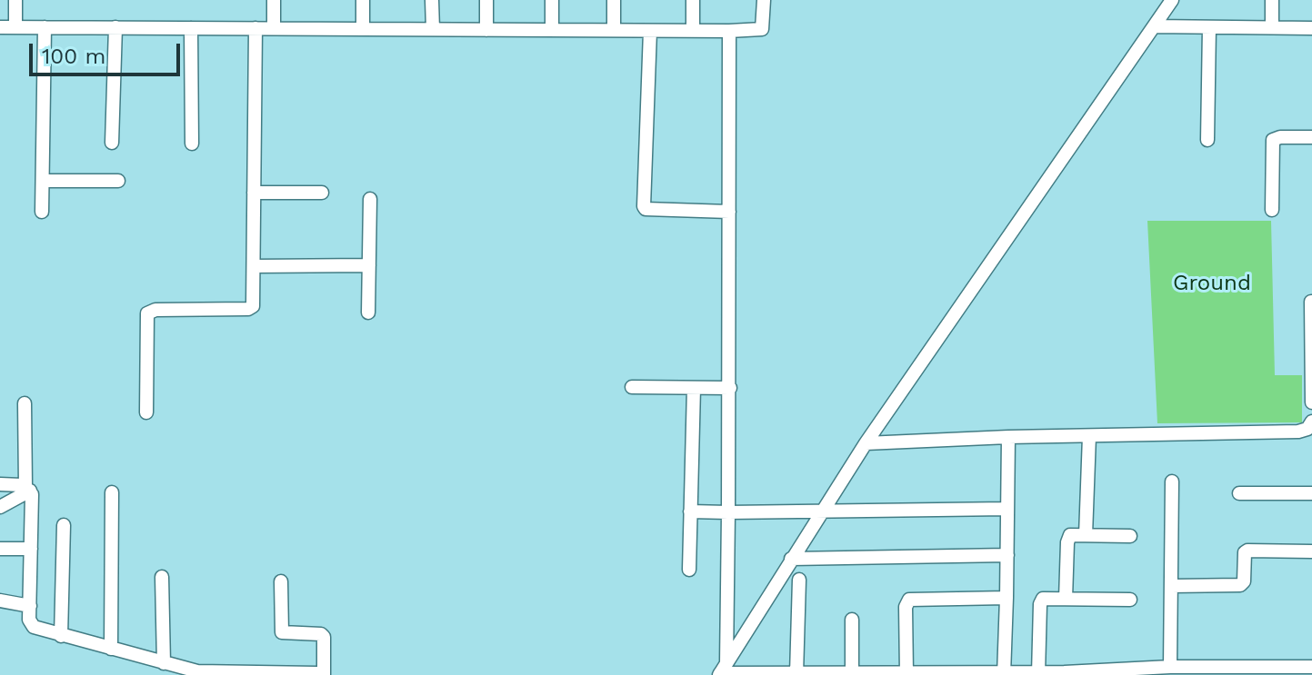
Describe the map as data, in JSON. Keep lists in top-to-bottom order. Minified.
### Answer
{"parks":["Ground"],"scale_bar":"100 m"}
